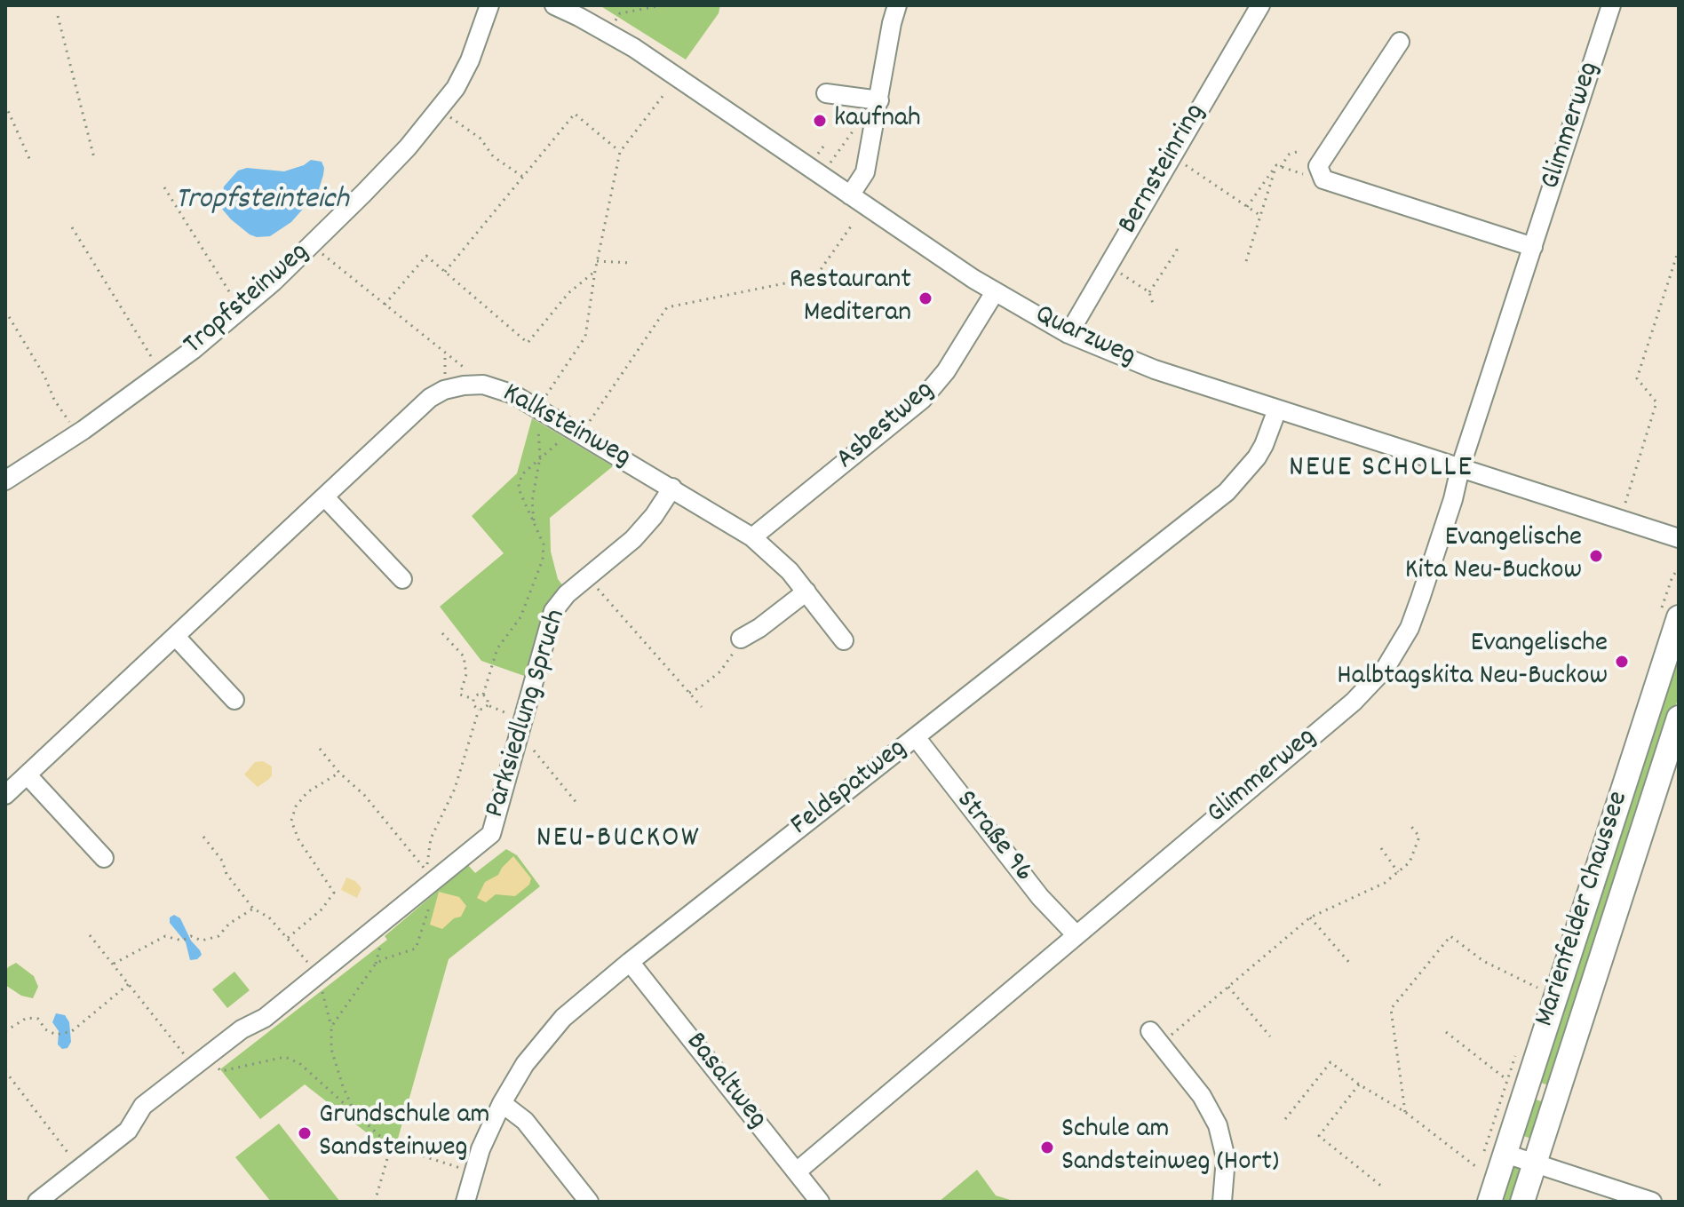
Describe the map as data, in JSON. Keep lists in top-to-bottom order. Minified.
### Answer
{"streets":{"main road":["Marienfelder Chaussee"],"street":["Glimmerweg","Bernsteinring","Tropfsteinweg","Quarzweg","Asbestweg","Kalksteinweg","Parksiedlung Spruch","Feldspatweg","Straße 96","Basaltweg"]},"crossings":[["Glimmerweg","Quarzweg"],["Glimmerweg","Straße 96"],["Glimmerweg","Basaltweg"],["Bernsteinring","Quarzweg"],["Quarzweg","Asbestweg"],["Quarzweg","Feldspatweg"],["Asbestweg","Kalksteinweg"],["Kalksteinweg","Parksiedlung Spruch"],["Feldspatweg","Straße 96"],["Feldspatweg","Basaltweg"]],"districts":["NEUE SCHOLLE","NEU-BUCKOW"],"water":["Tropfsteinteich"],"places":["kaufnah","Restaurant Mediteran","Evangelische Kita Neu-Buckow","Evangelische Halbtagskita Neu-Buckow","Grundschule am Sandsteinweg","Schule am Sandsteinweg (Hort)"]}
